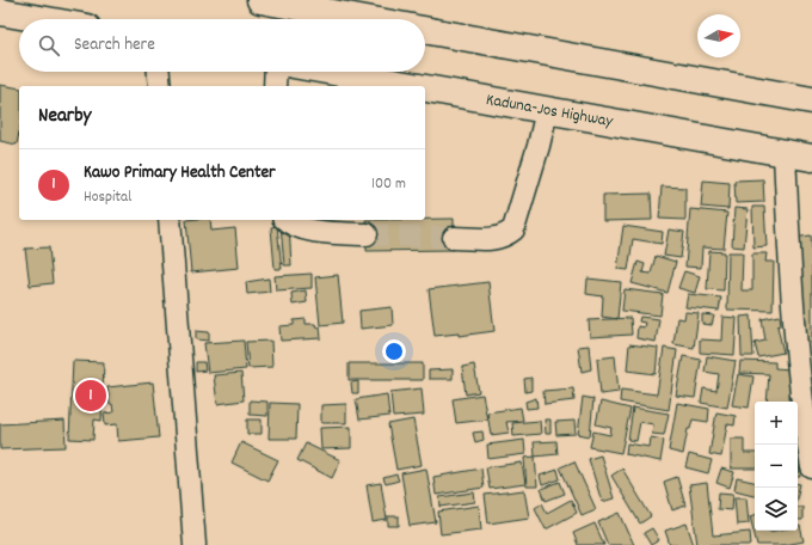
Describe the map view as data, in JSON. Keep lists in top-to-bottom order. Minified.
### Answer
{"streets":{"highway":["Kaduna-Jos Highway"]},"north":"right","page":{"search":"Search here","heading":"Nearby","list":[{"mark":"1","name":"Kawo Primary Health Center","note":"Hospital","value":"100 m"}],"pins":"1","map_buttons":["+","−"]}}
